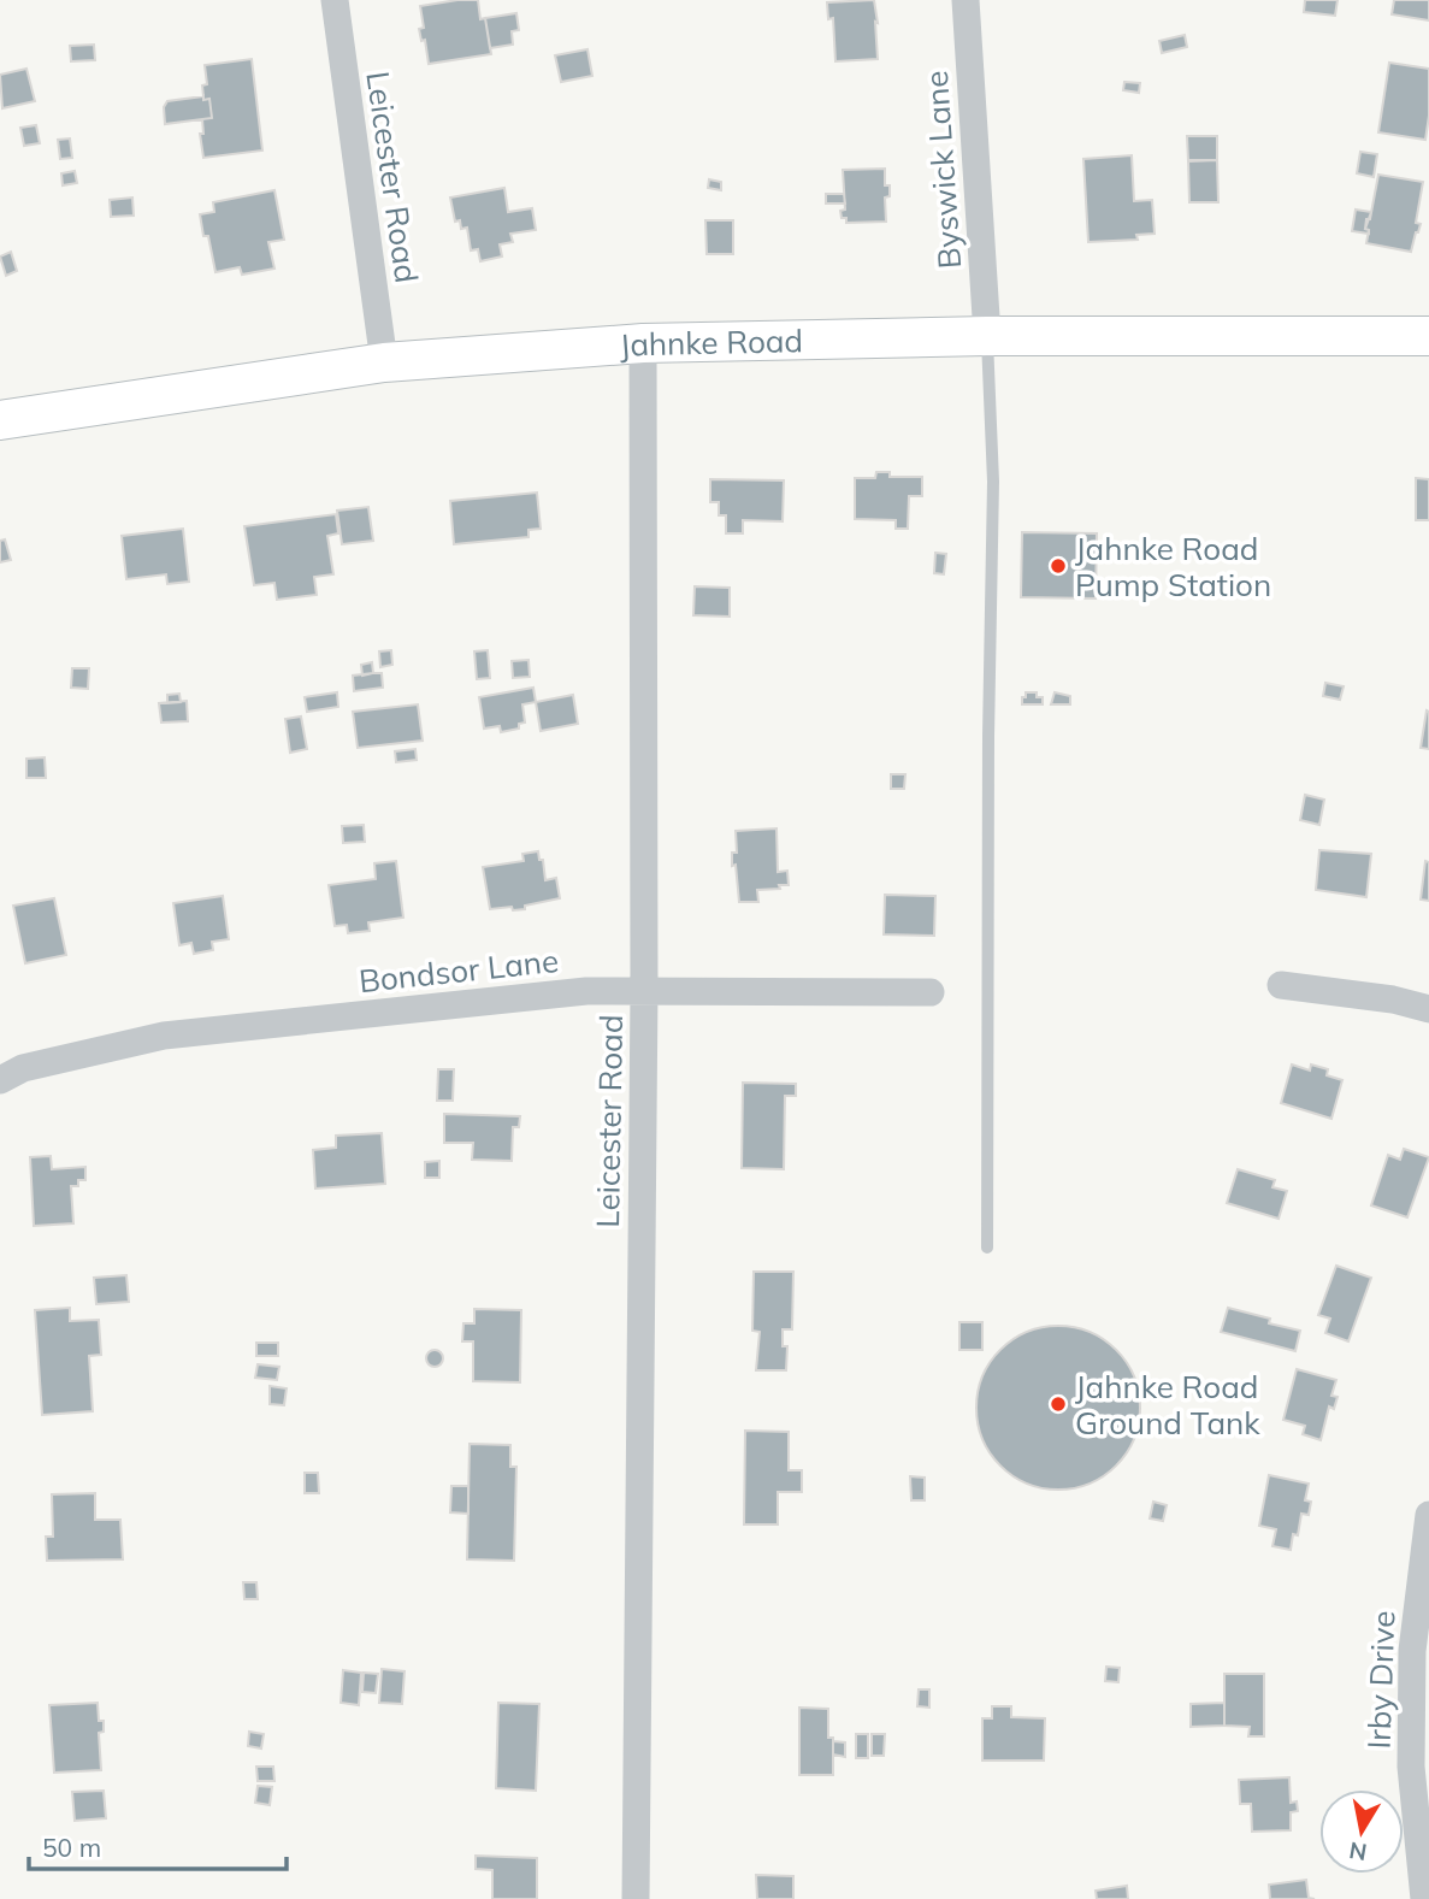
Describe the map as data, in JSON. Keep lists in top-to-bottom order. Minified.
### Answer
{"streets":{"main road":["Jahnke Road"],"street":["Byswick Lane","Leicester Road","Bondsor Lane","Irby Drive"]},"crossings":[["Byswick Lane","Jahnke Road"],["Leicester Road","Jahnke Road"],["Leicester Road","Bondsor Lane"]],"places":["Jahnke Road Pump Station","Jahnke Road Ground Tank"],"scale_bar":"50 m","north":"bottom"}
